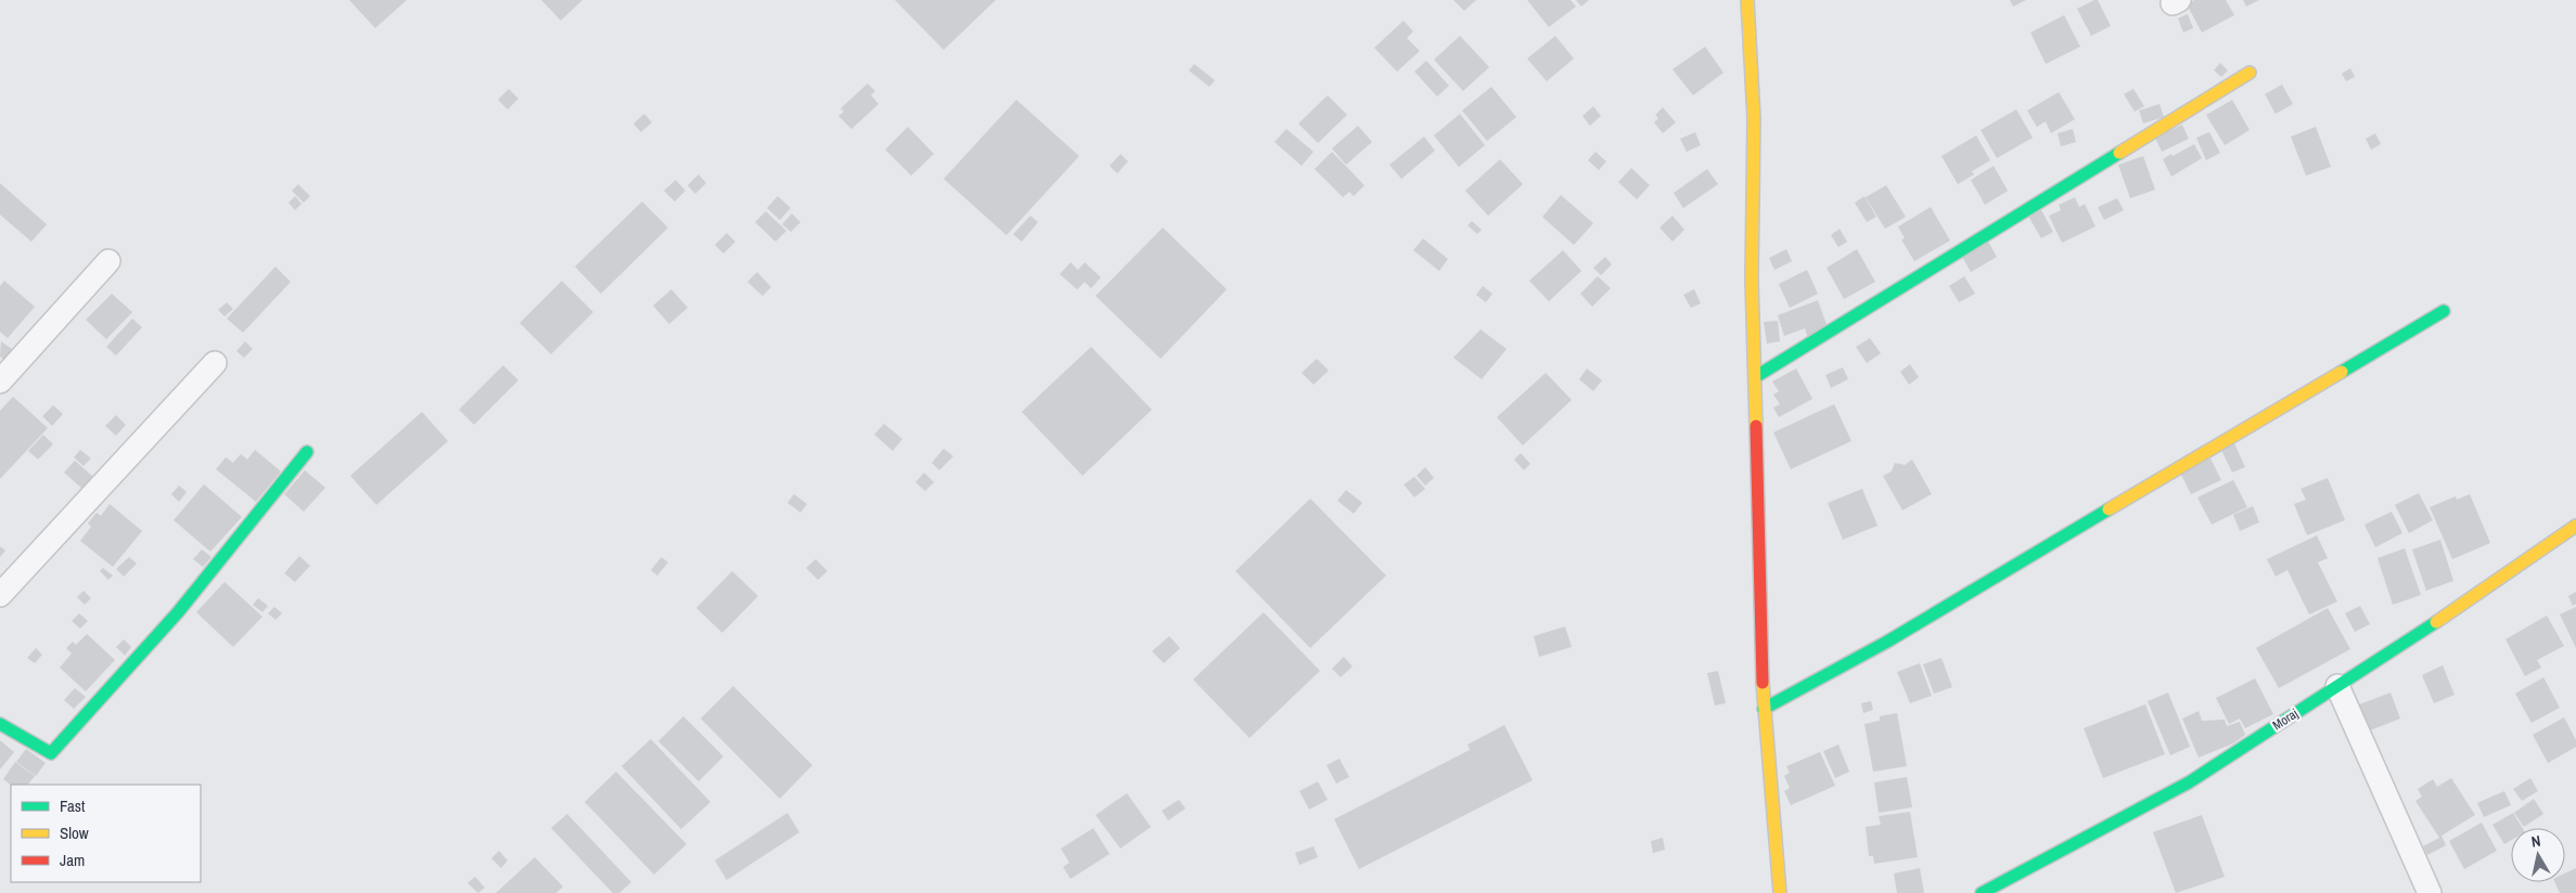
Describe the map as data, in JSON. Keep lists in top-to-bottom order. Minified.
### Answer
{"streets":{"street":["Moraj"]},"legend":["Fast","Slow","Jam"],"north":"top"}
